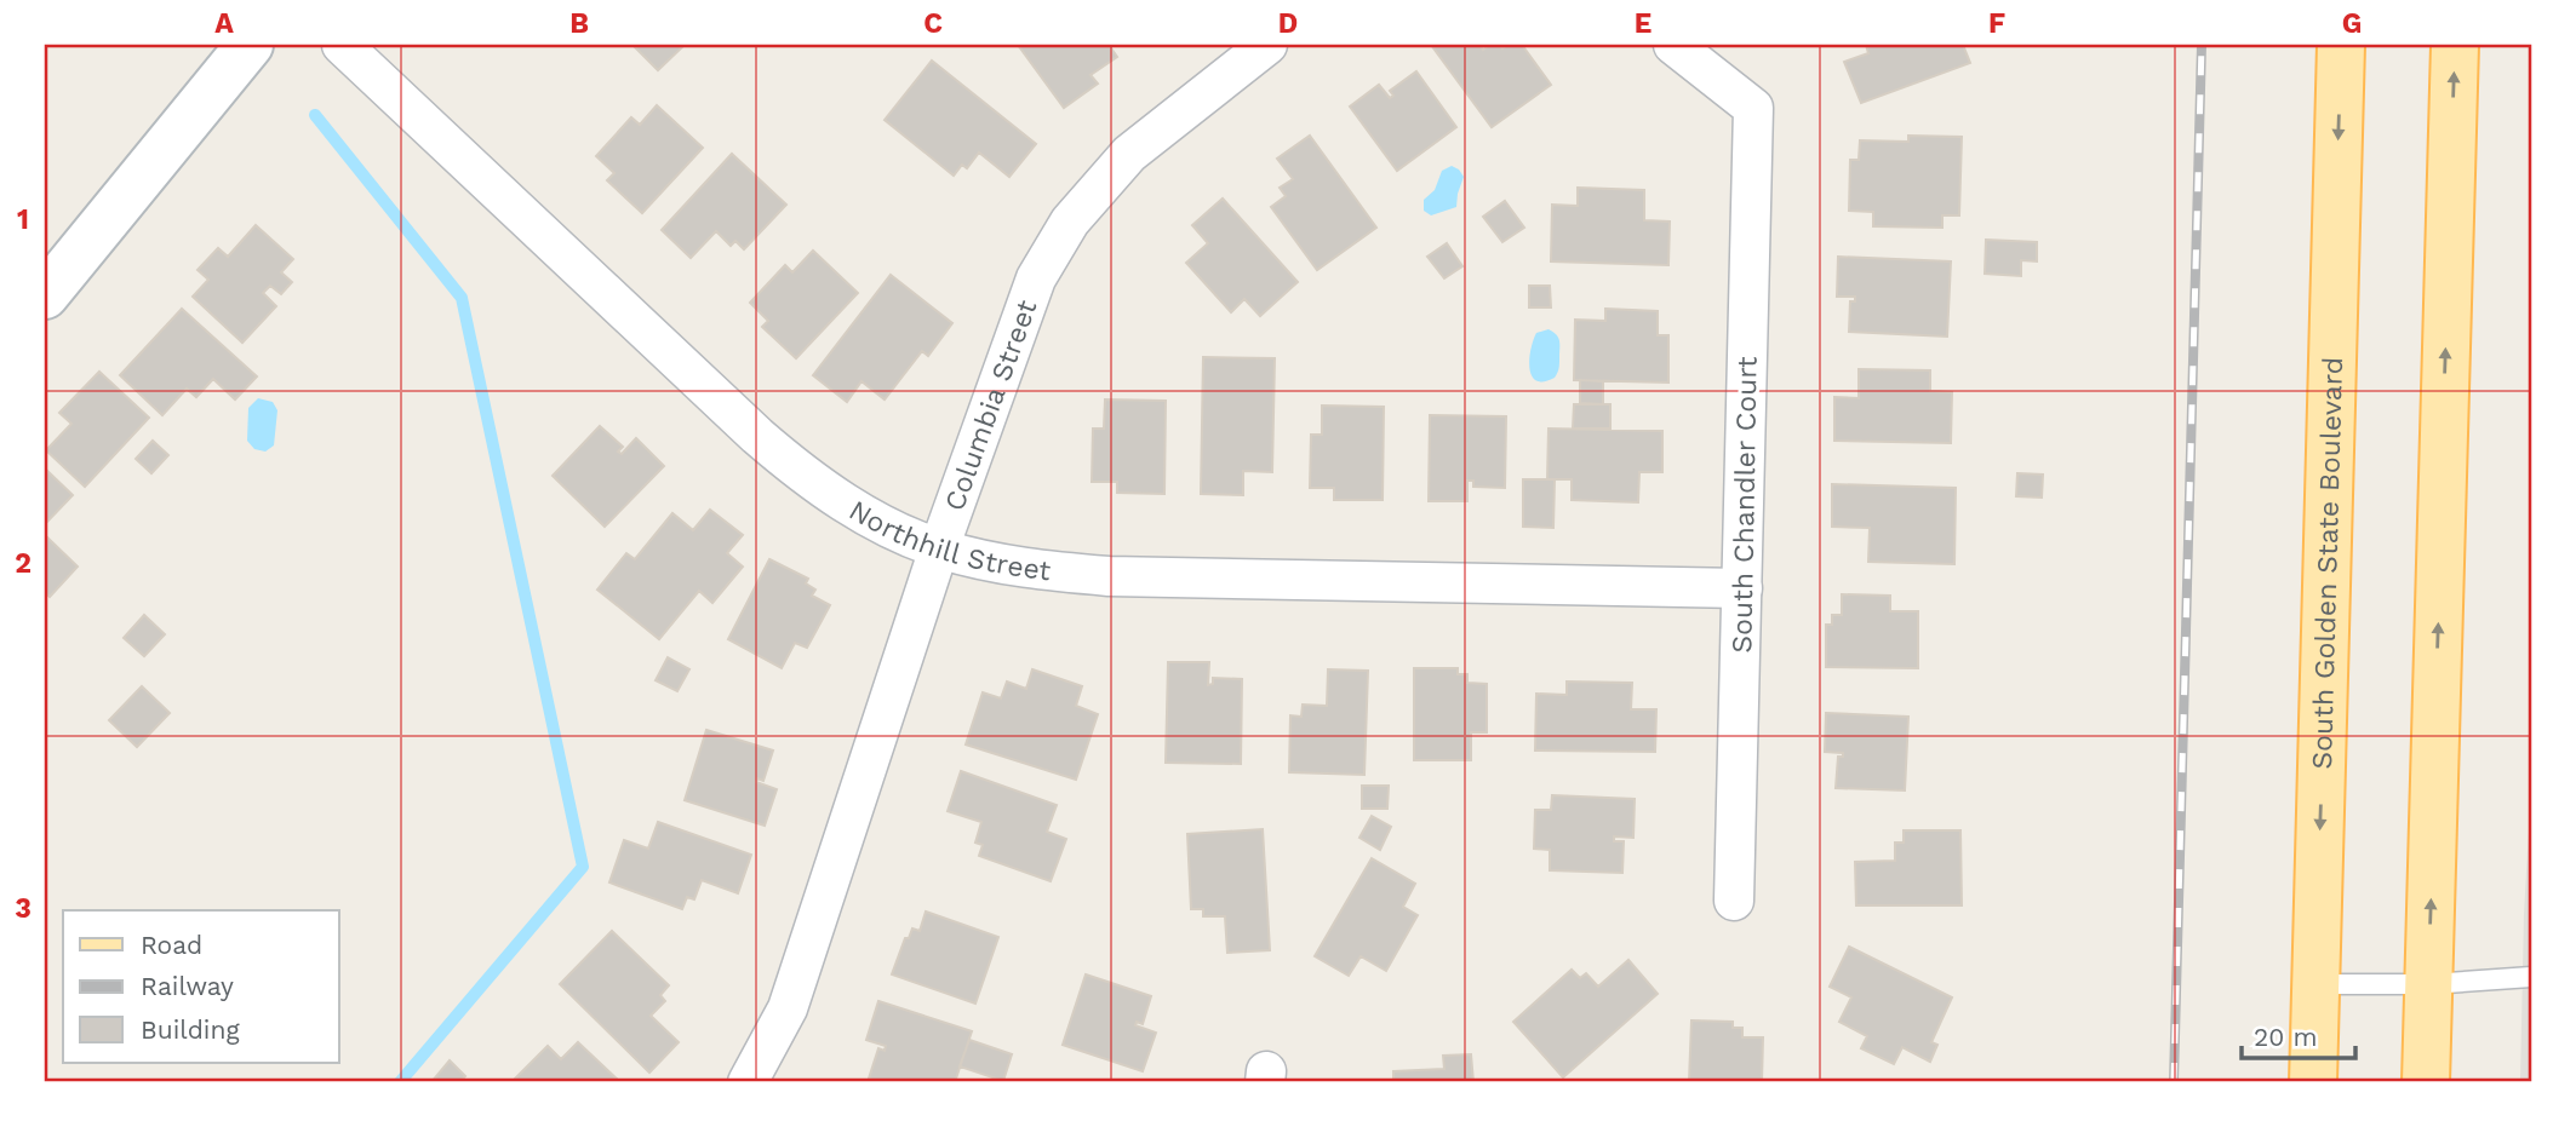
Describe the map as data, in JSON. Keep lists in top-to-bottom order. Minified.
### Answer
{"streets":{"main road":["South Golden State Boulevard"],"street":["Columbia Street","South Chandler Court","Northhill Street"]},"crossings":[["Columbia Street","Northhill Street"],["South Chandler Court","Northhill Street"]],"legend":["Road","Railway","Building"],"scale_bar":"20 m","grid":{"columns":["A","B","C","D","E","F","G"],"rows":["1","2","3"]}}
